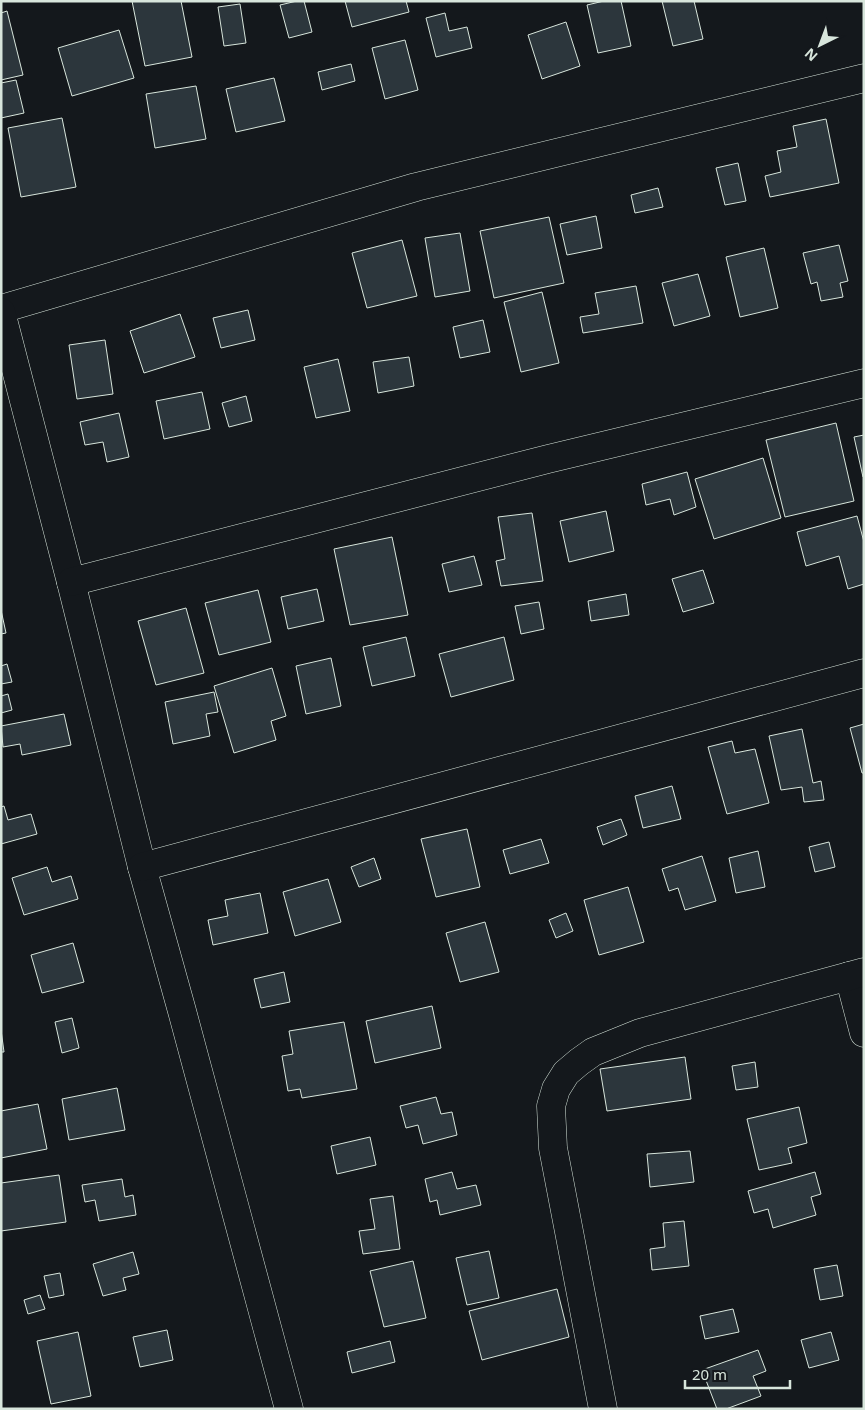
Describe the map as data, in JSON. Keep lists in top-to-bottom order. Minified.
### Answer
{"scale_bar":"20 m","north":"bottom left"}
